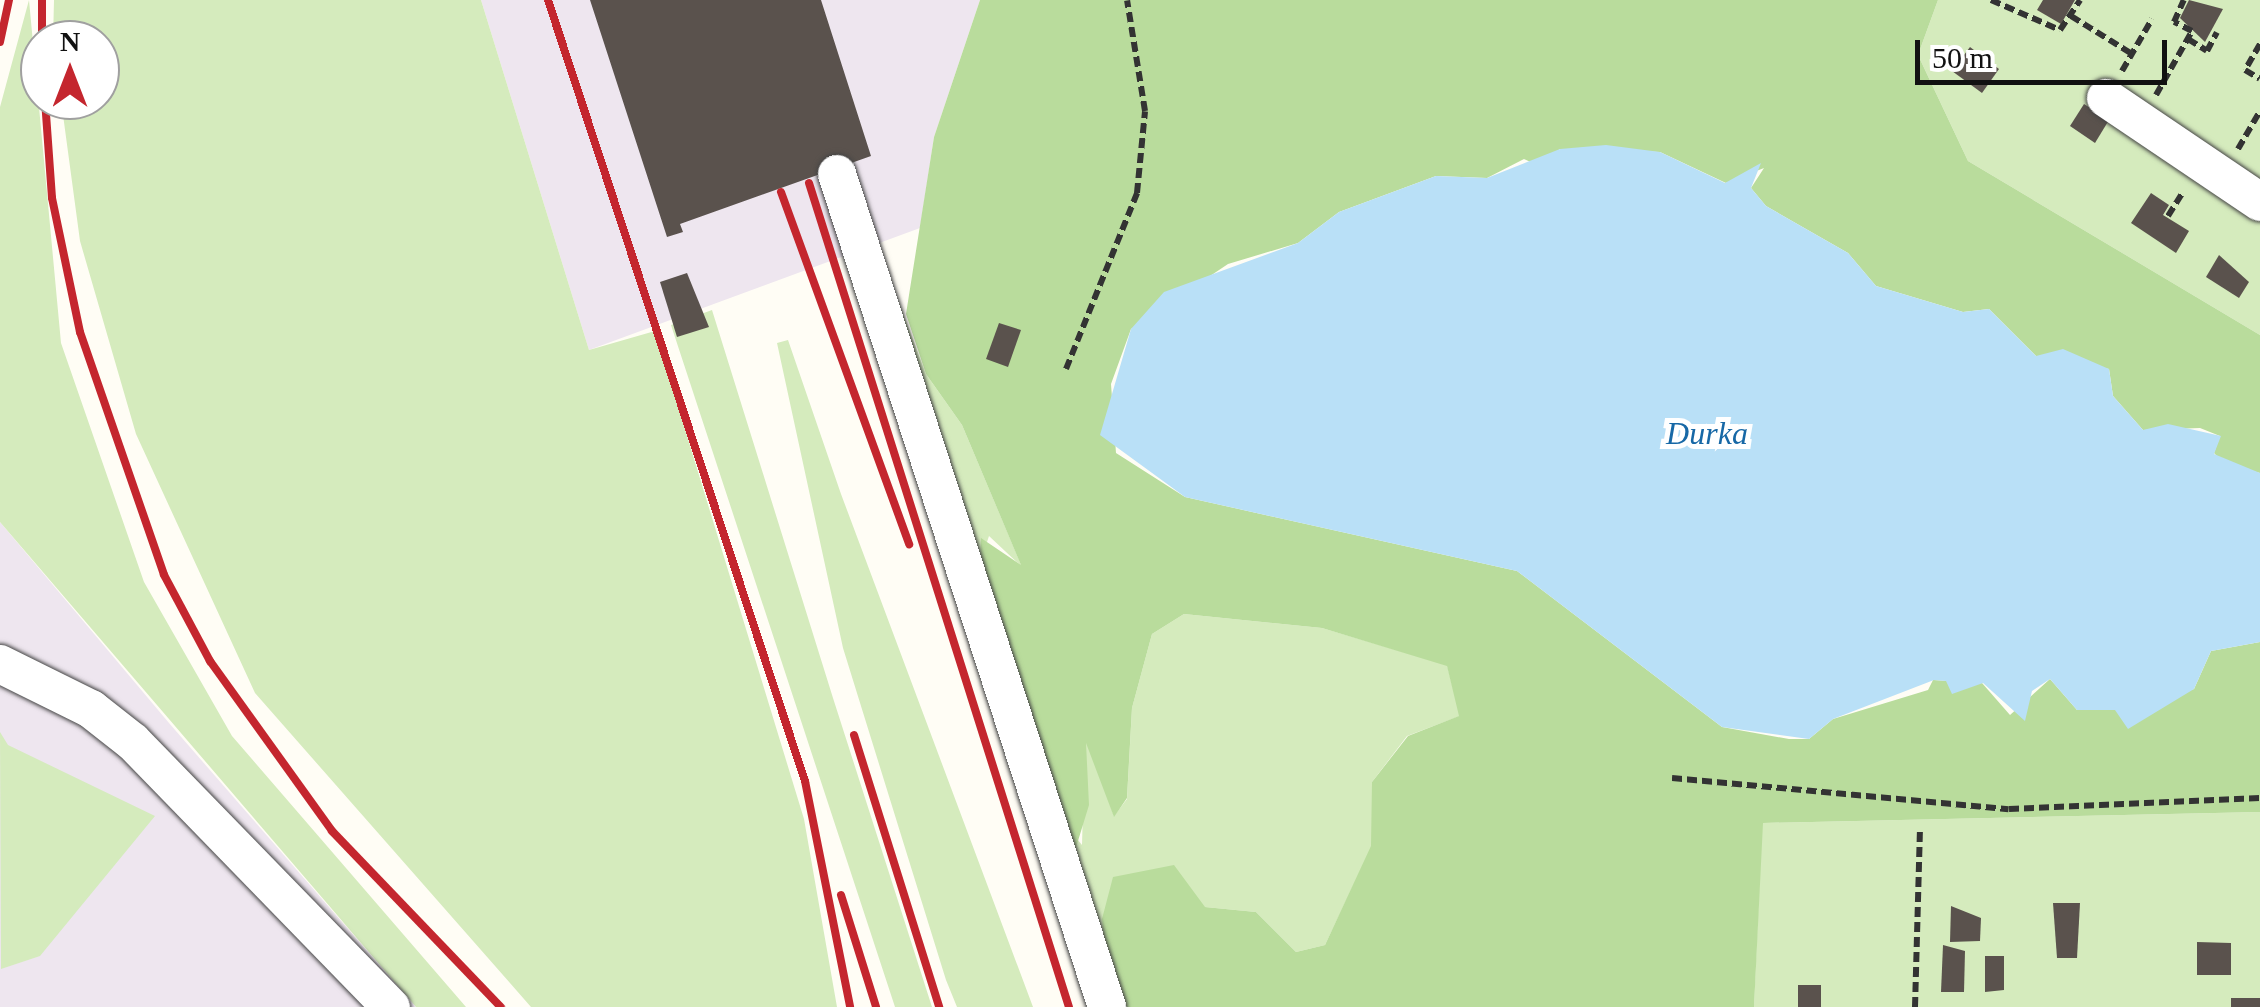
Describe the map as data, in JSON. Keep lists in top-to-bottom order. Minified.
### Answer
{"water":["Durka"],"scale_bar":"50 m","north":"top"}
